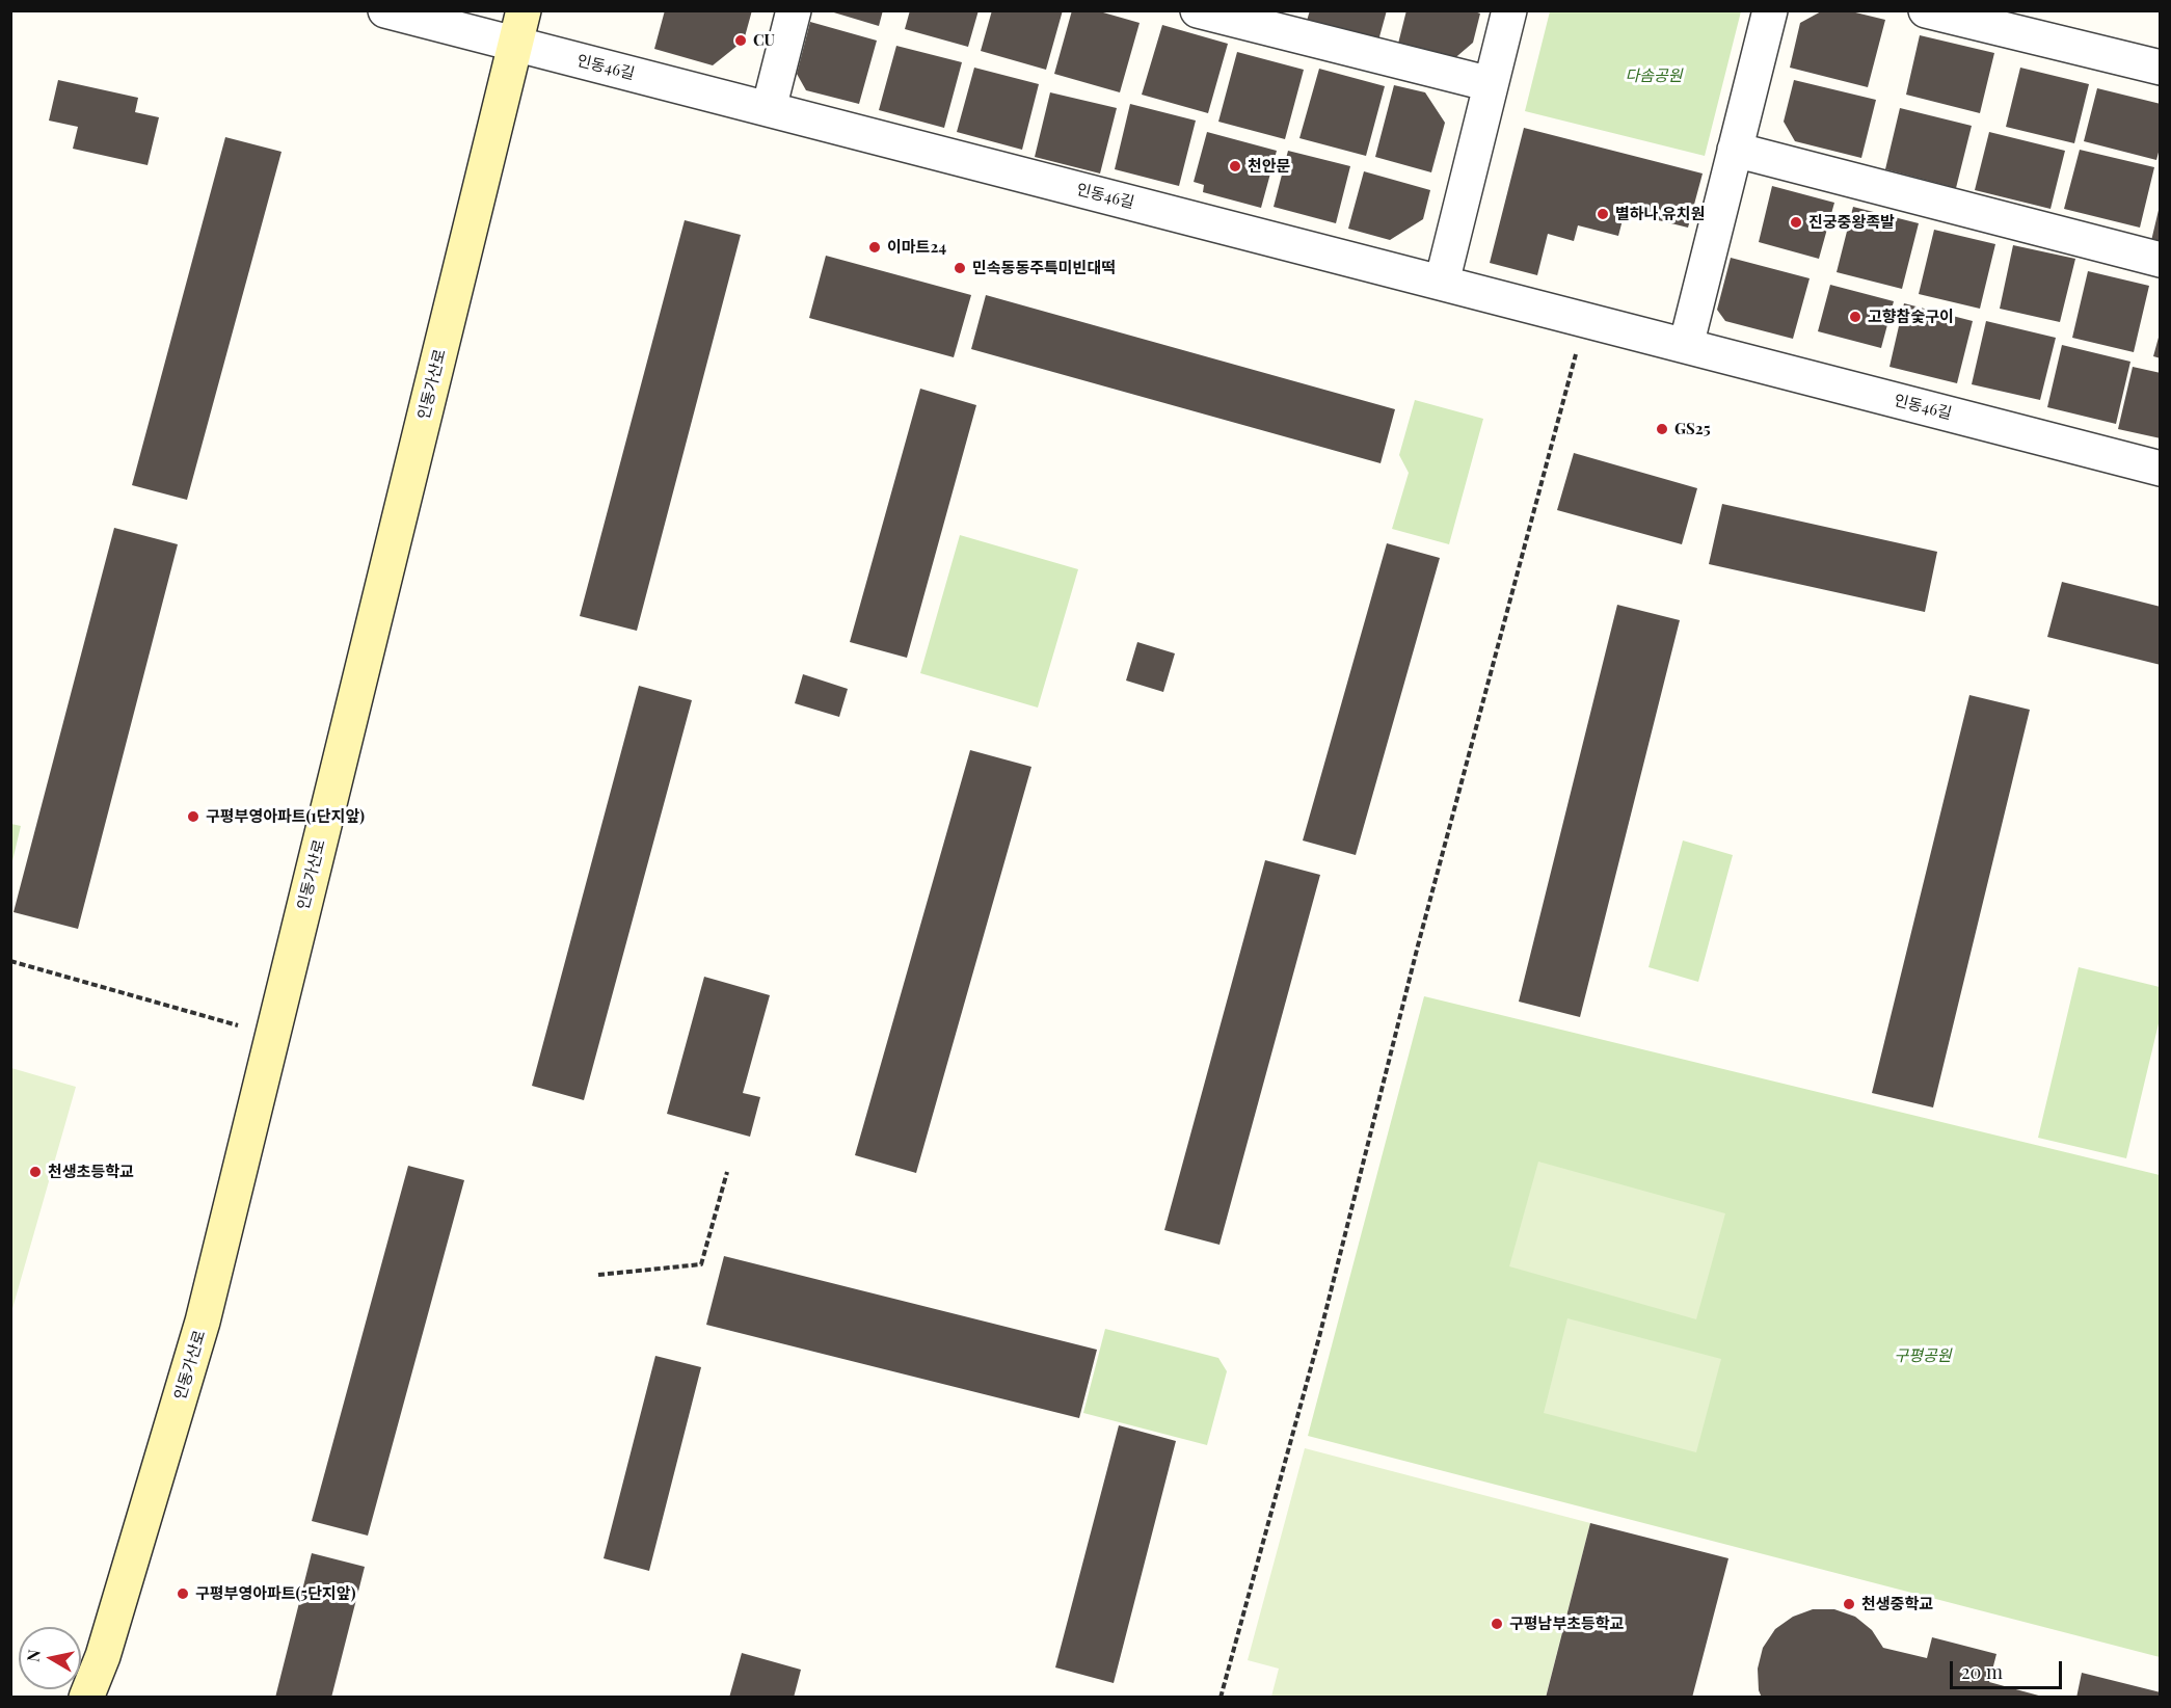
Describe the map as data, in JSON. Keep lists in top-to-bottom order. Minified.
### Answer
{"streets":{"main road":["인동가산로"],"street":["인동46길"]},"crossings":[["인동46길","인동가산로"]],"parks":["다솜공원","구평공원"],"places":["CU","천안문","별하나 유치원","진궁중왕족발","이마트24","민속동동주특미빈대떡","고향참숯구이","GS25","구평부영아파트(1단지앞)","천생초등학교","구평부영아파트(5단지앞)","천생중학교","구평남부초등학교"],"scale_bar":"20 m","north":"left"}
